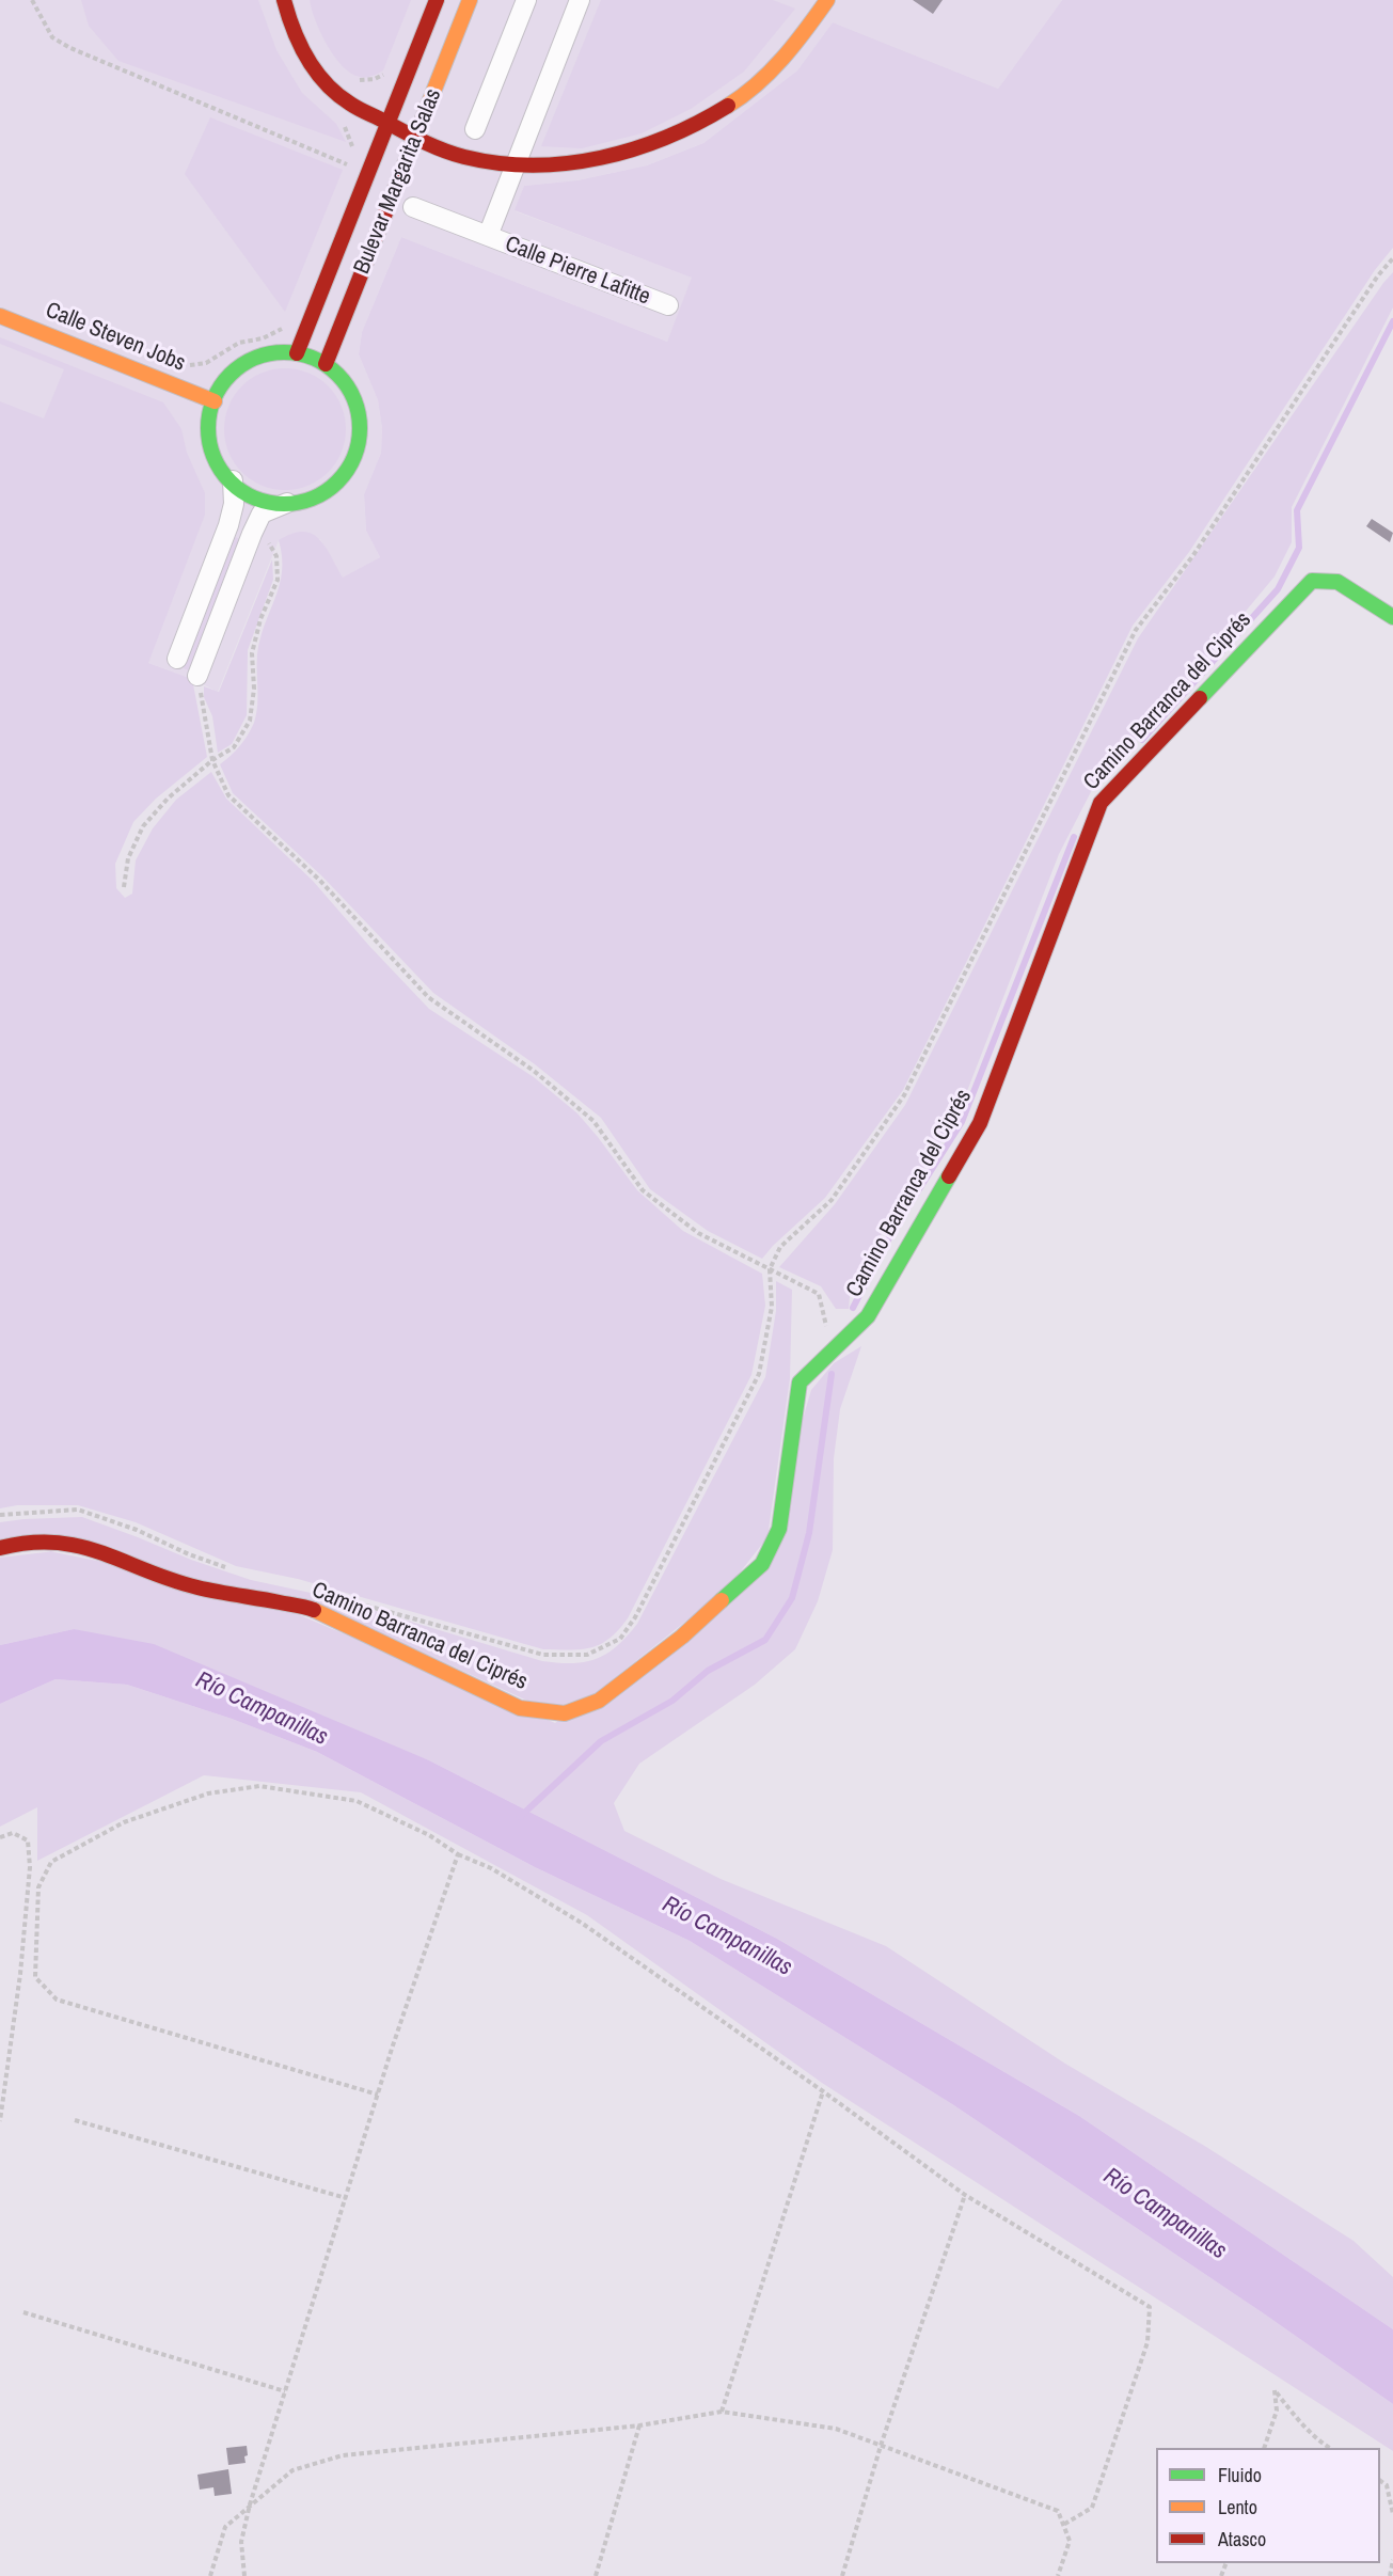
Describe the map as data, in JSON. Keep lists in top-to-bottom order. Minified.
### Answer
{"streets":{"street":["Bulevar Margarita Salas","Calle Pierre Lafitte","Calle Steven Jobs","Camino Barranca del Ciprés"]},"crossings":[["Bulevar Margarita Salas","Calle Steven Jobs"]],"water":["Río Campanillas"],"legend":["Fluido","Lento","Atasco"]}
